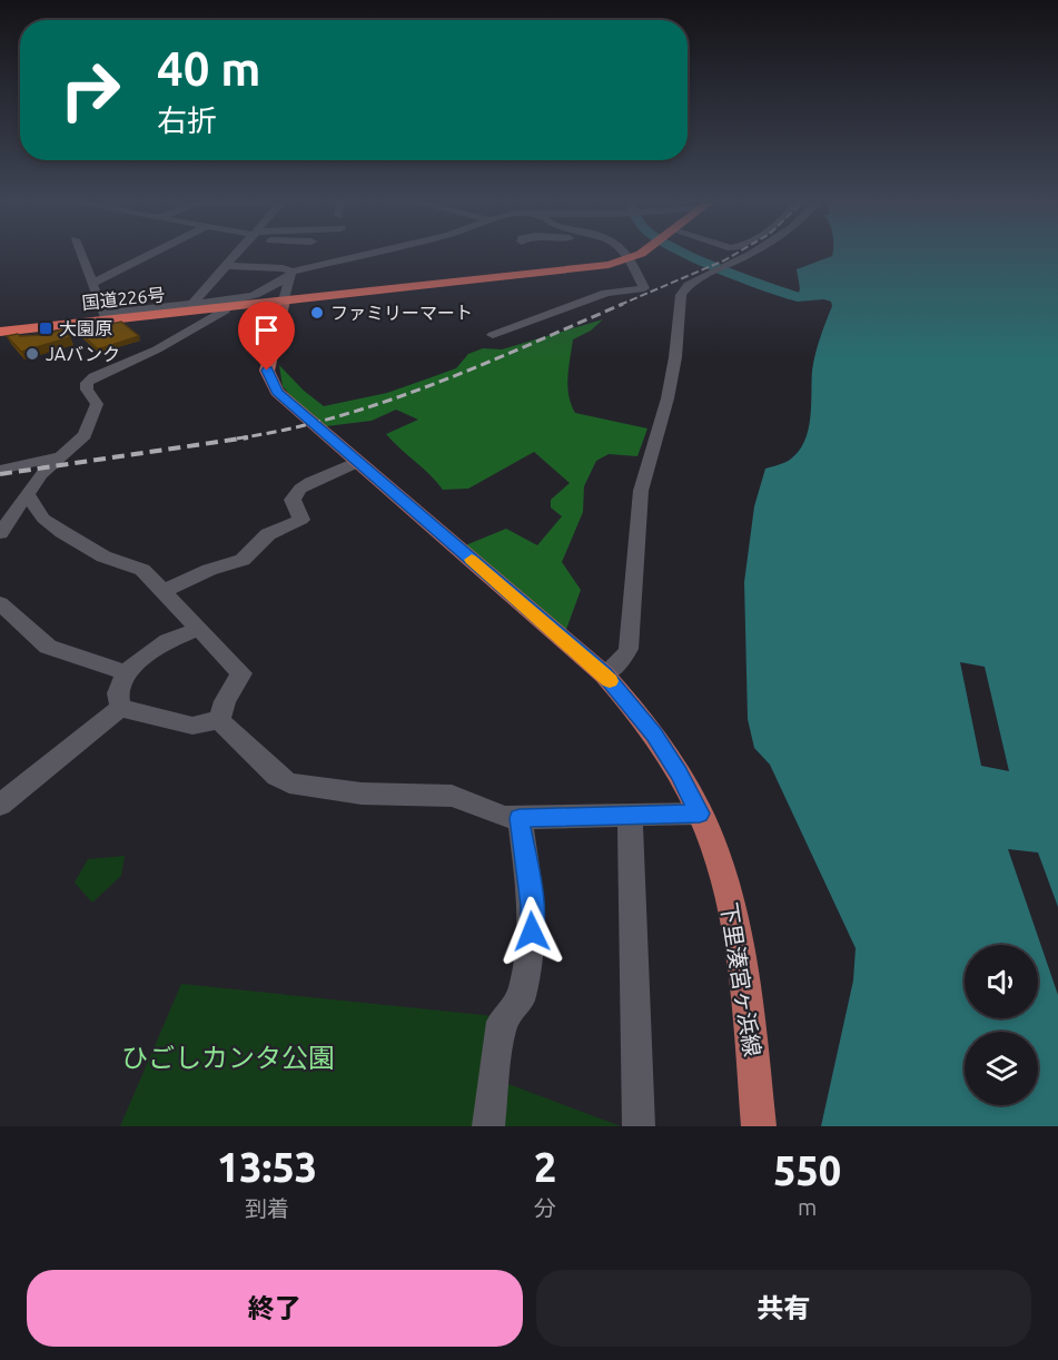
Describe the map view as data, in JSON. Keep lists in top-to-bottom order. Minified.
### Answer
{"streets":{"highway":["国道226号"],"main road":["下里湊宮ヶ浜線"]},"crossings":[["国道226号","下里湊宮ヶ浜線"]],"parks":["ひごしカンタ公園"],"places":{"other":["ファミリーマート","JAバンク"],"transit":["大園原"]},"page":{"turn":["40 m","右折"],"eta":["13:53","到着","2","分","550","m"],"buttons":["終了","共有"]}}
